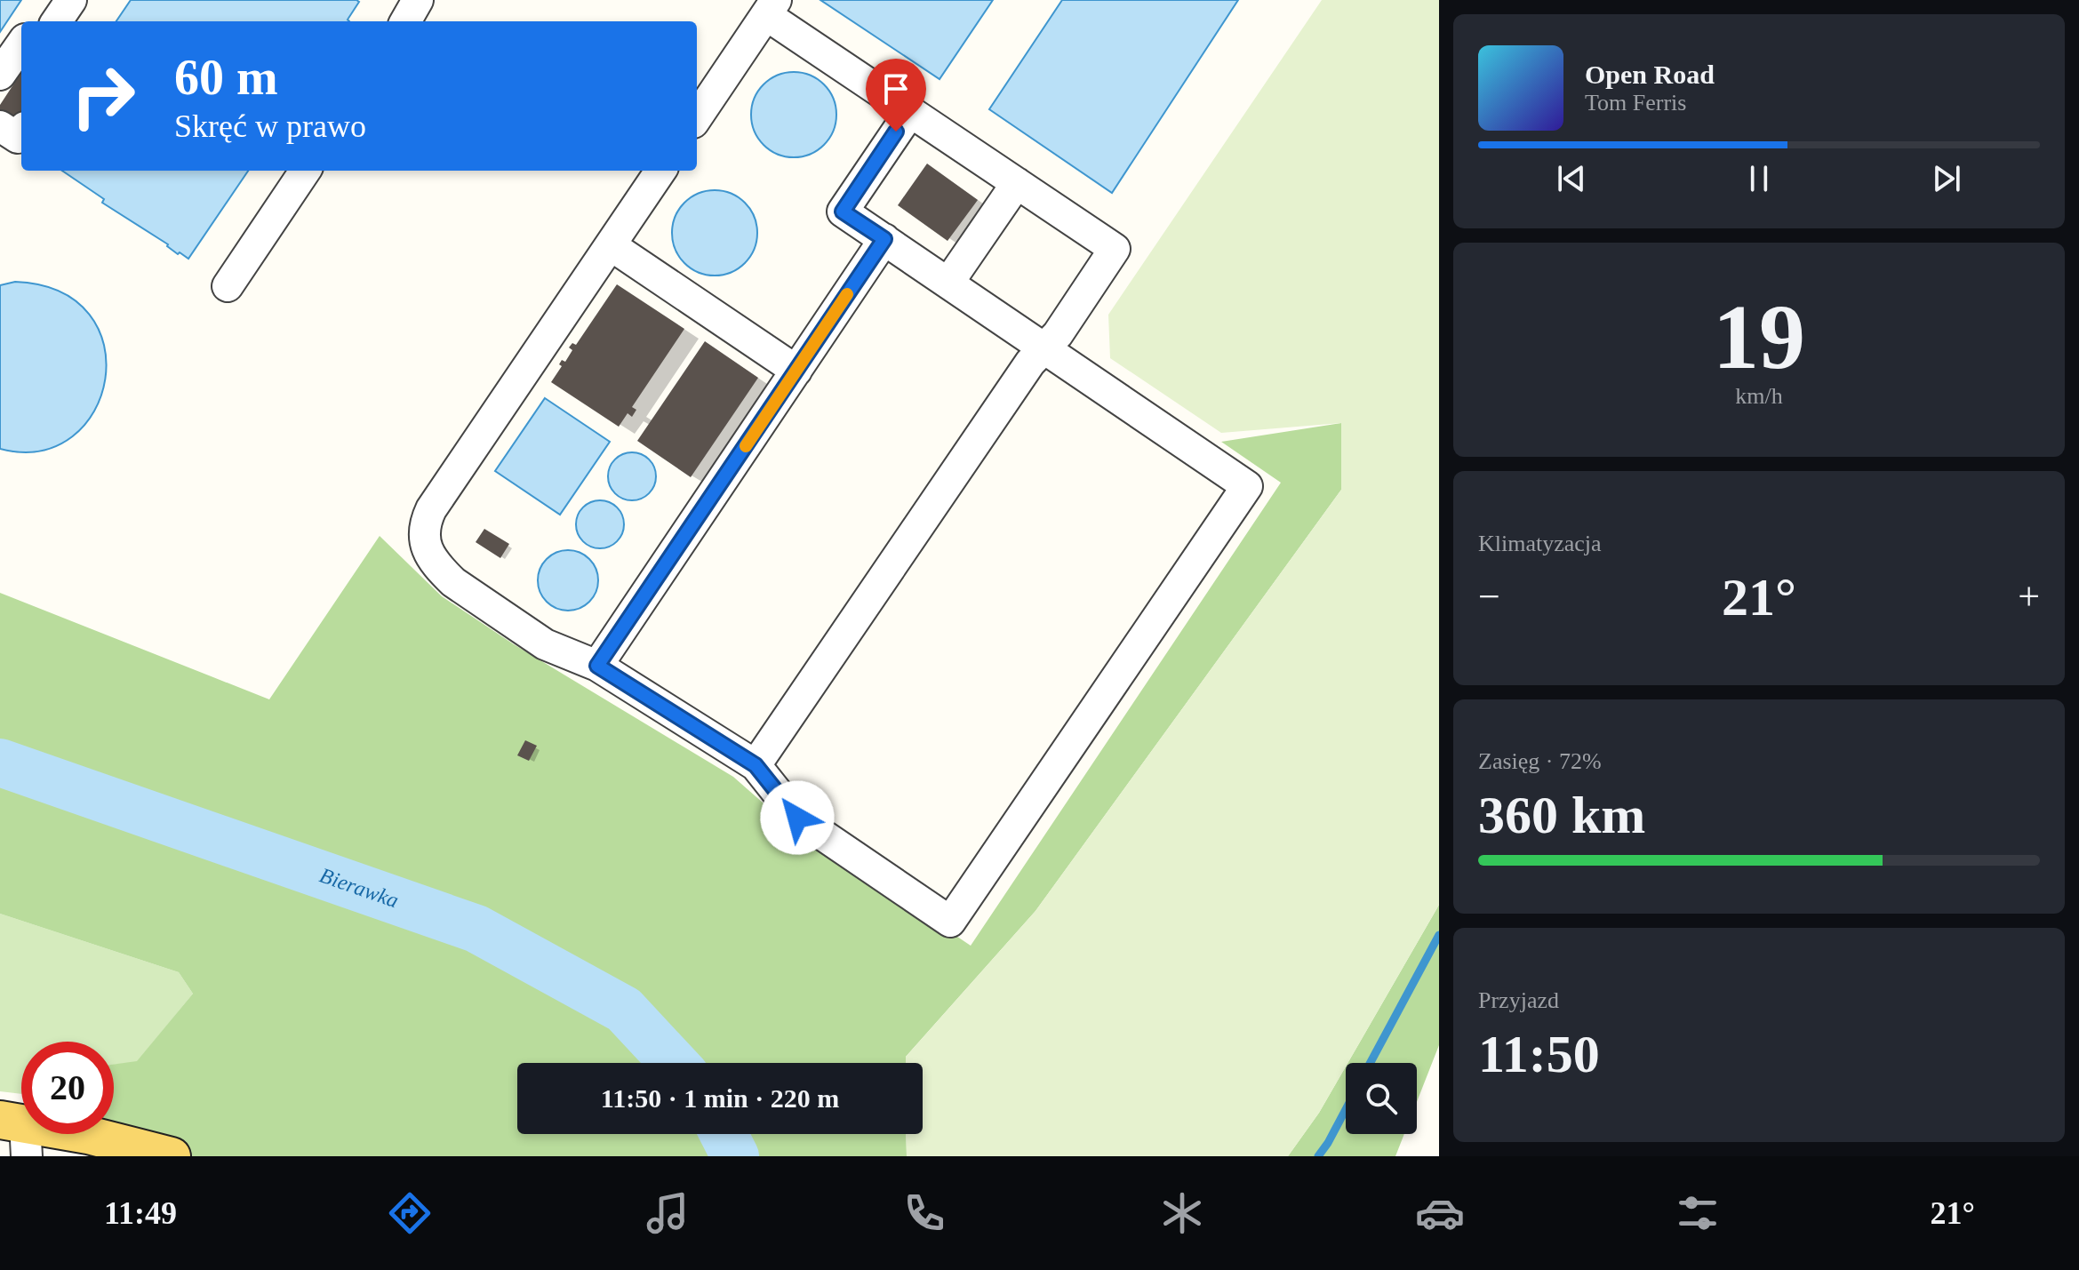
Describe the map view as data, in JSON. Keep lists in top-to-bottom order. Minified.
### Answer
{"water":["Bierawka"],"page":{"turn":["60 m","Skręć w prawo"],"song":["Open Road","Tom Ferris"],"tile":[["19","km/h"],"Klimatyzacja",["Zasięg · 72%","360 km"],["Przyjazd","11:50"]],"heat":["−","21°","+"],"limit":"20","trip":"11:50 · 1 min · 220 m","tabs":["11:49","21°"]}}
